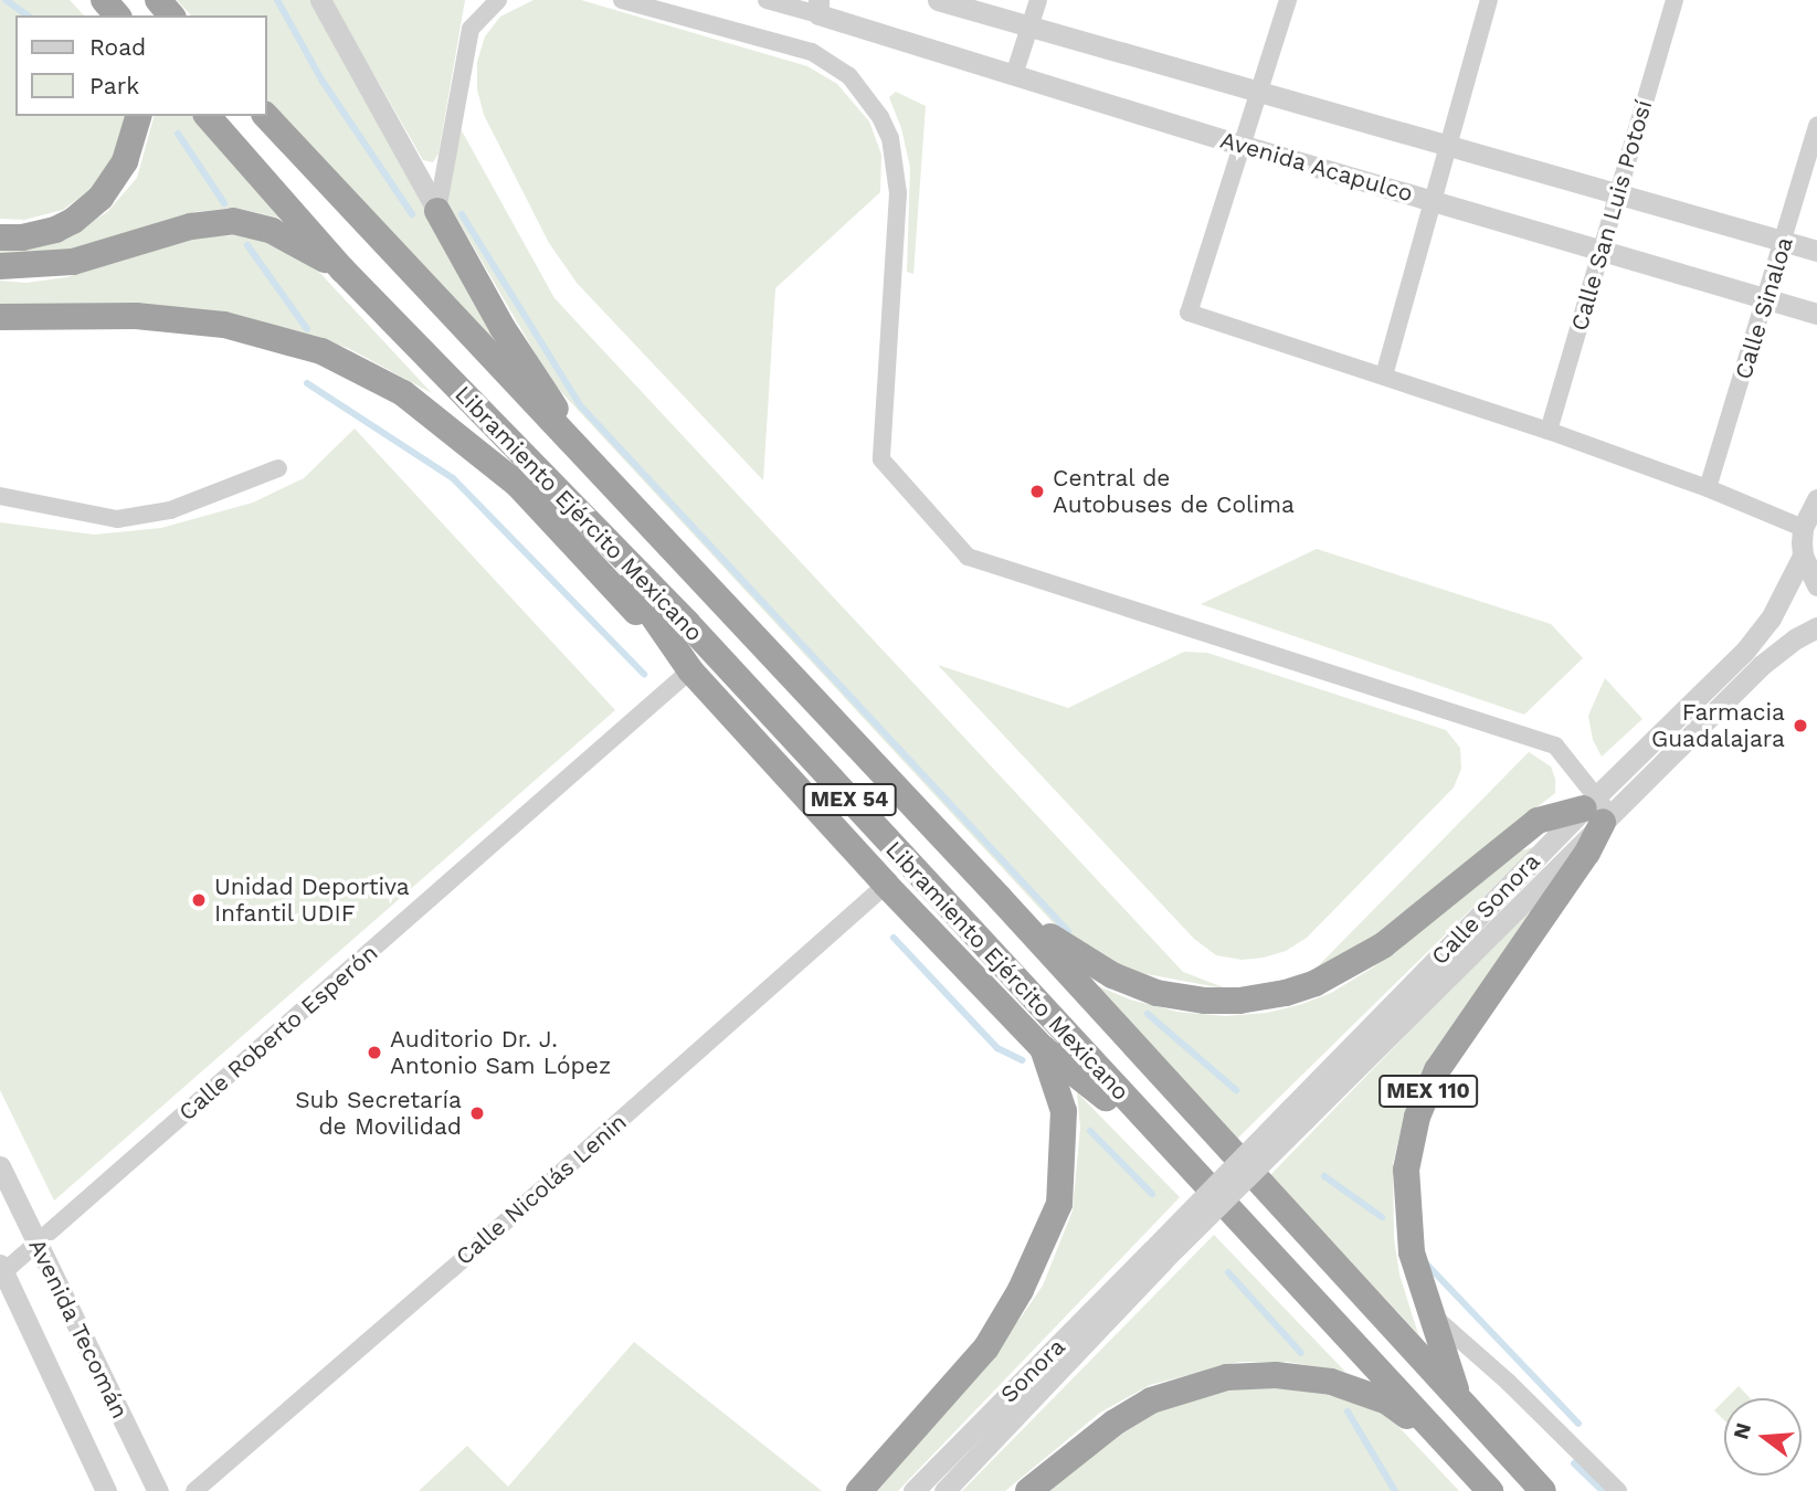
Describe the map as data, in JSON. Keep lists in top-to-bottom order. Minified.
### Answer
{"streets":{"highway":["Libramiento Ejército Mexicano","MEX 54","MEX 110"],"street":["Avenida Acapulco","Calle San Luis Potosí","Calle Sinaloa","Calle Sonora","Calle Roberto Esperón","Calle Nicolás Lenin","Avenida Tecomán","Sonora"]},"crossings":[["Avenida Acapulco","Calle San Luis Potosí"],["Avenida Acapulco","Calle Sinaloa"],["Libramiento Ejército Mexicano","MEX 110"],["Calle Sonora","MEX 110"],["Calle Sonora","Sonora"],["Calle Roberto Esperón","Avenida Tecomán"]],"places":["Central de Autobuses de Colima","Farmacia Guadalajara","Unidad Deportiva Infantil UDIF","Auditorio Dr. J. Antonio Sam López","Sub Secretaría de Movilidad"],"legend":["Road","Park"],"north":"left"}
